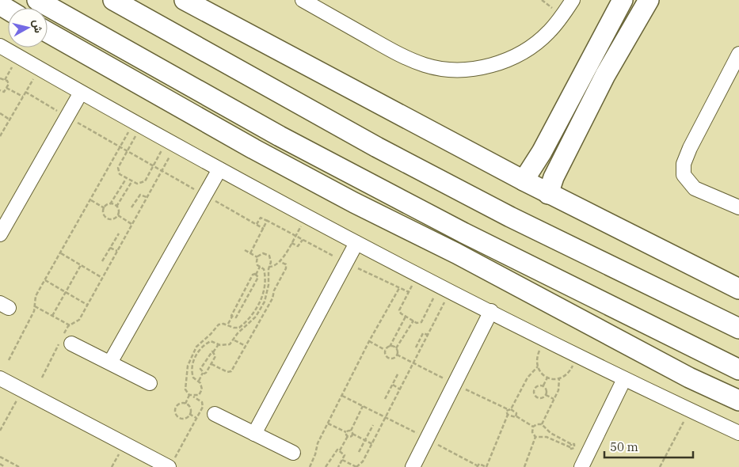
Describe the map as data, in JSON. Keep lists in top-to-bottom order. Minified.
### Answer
{"scale_bar":"50 m","north":"right"}
